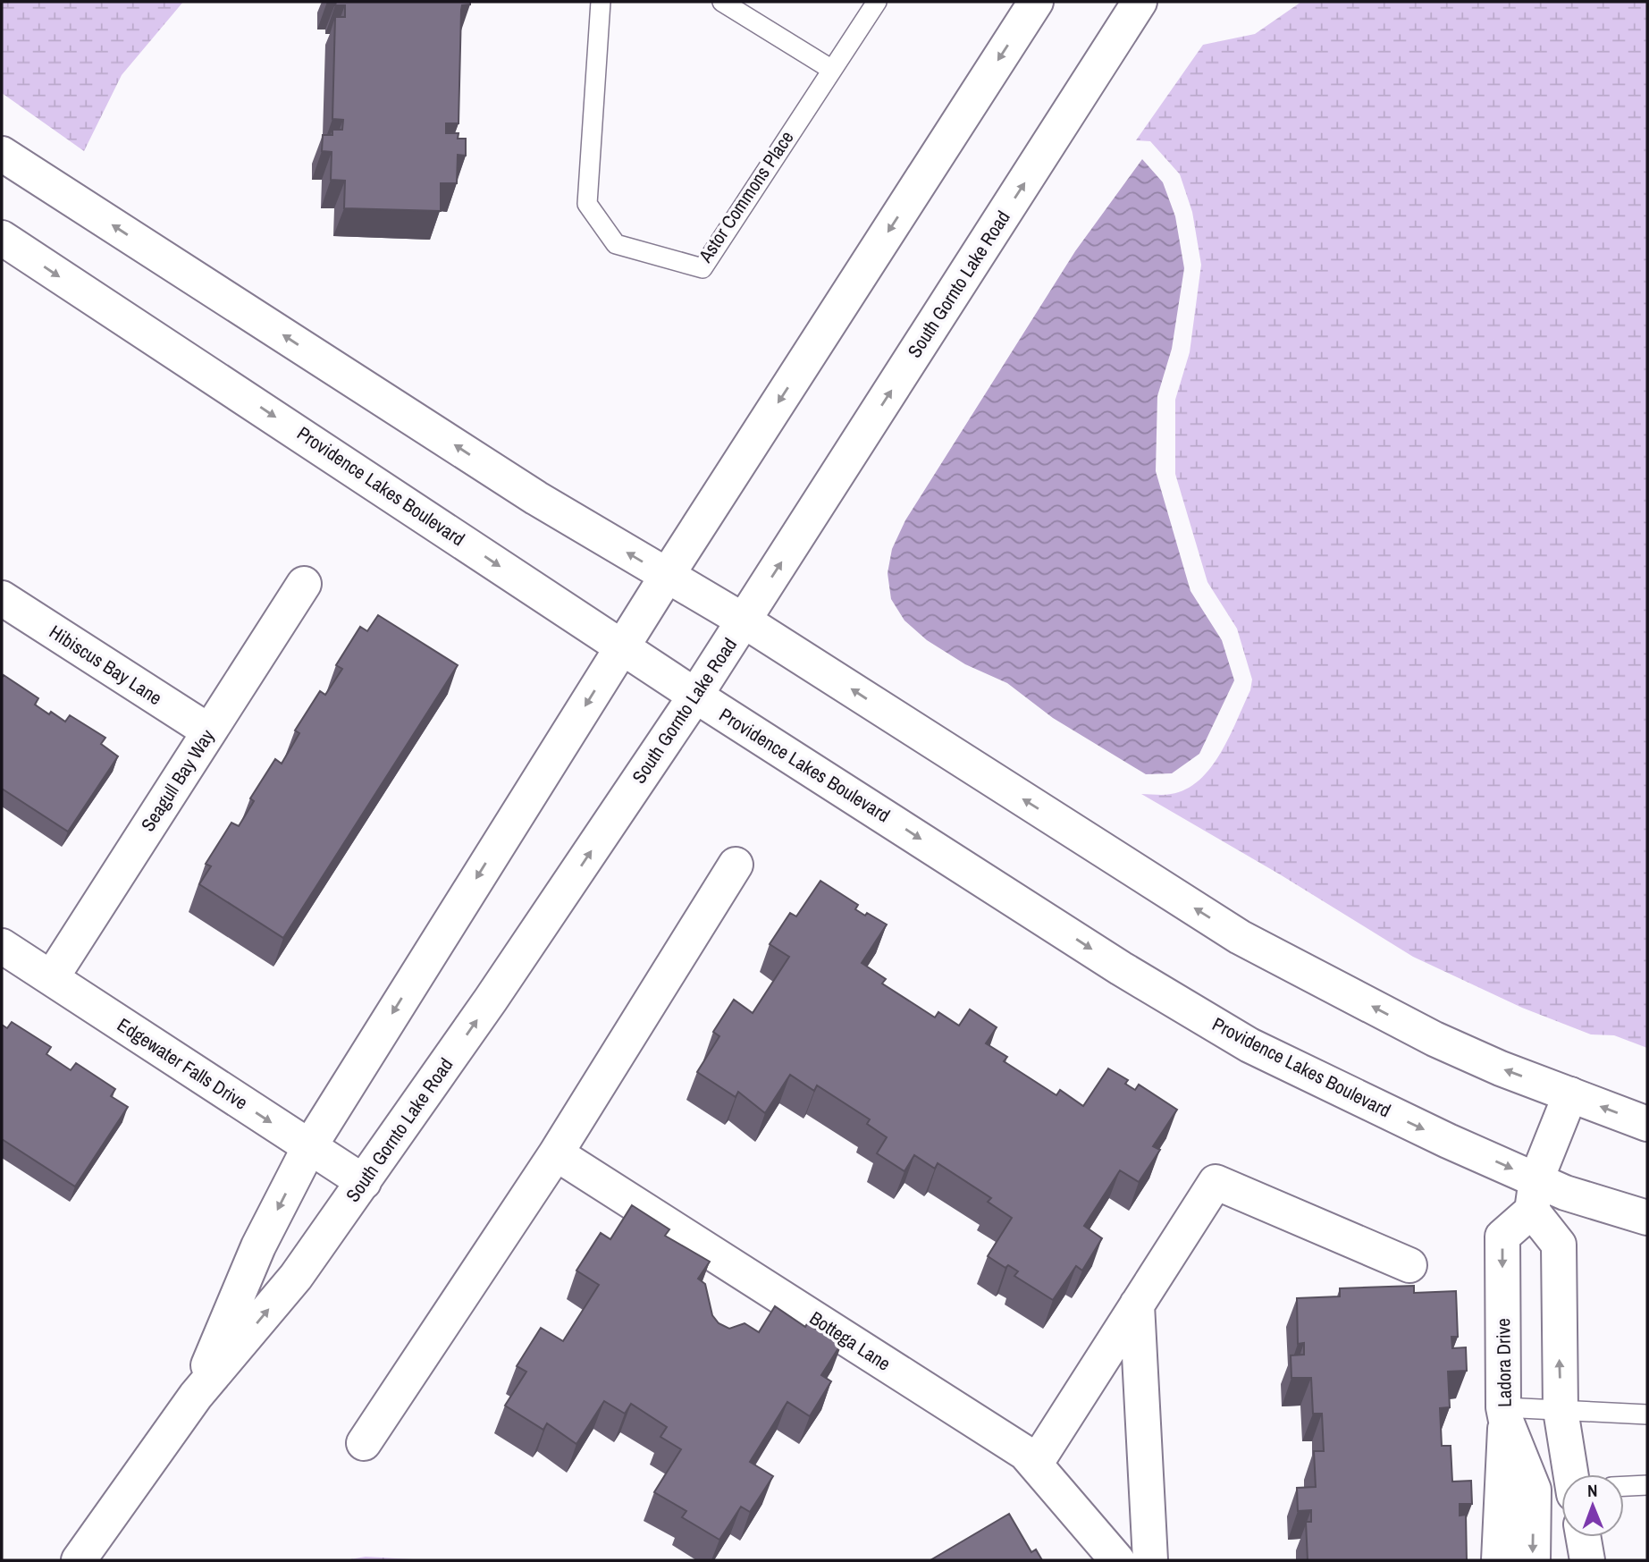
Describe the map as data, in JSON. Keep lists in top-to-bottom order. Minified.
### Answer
{"streets":{"street":["South Gornto Lake Road","Providence Lakes Boulevard","Hibiscus Bay Lane","Seagull Bay Way","Edgewater Falls Drive","Bottega Lane","Ladora Drive"],"lane":["Astor Commons Place"]},"crossings":[["South Gornto Lake Road","Providence Lakes Boulevard"],["South Gornto Lake Road","Edgewater Falls Drive"],["Providence Lakes Boulevard","Ladora Drive"],["Hibiscus Bay Lane","Seagull Bay Way"],["Seagull Bay Way","Edgewater Falls Drive"]],"one_way":["Edgewater Falls Drive"],"north":"top"}
